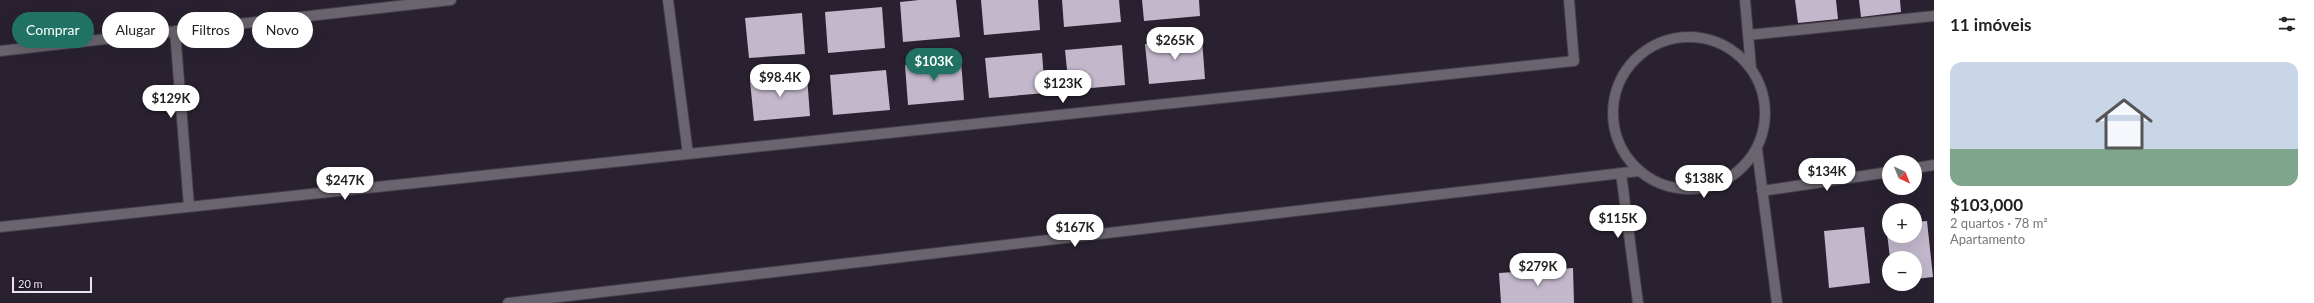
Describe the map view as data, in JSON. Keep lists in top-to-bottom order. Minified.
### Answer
{"scale_bar":"20 m","north":"bottom right","page":{"heading":"11 imóveis","chip":["Comprar","Alugar","Filtros","Novo"],"price":["$265K","$103K","$98.4K","$123K","$129K","$134K","$138K","$247K","$115K","$167K","$279K"],"list":[{"name":"$103,000","note":"2 quartos · 78 m² · Apartamento"}],"map_buttons":["+","−"],"scale":"20 m"}}
